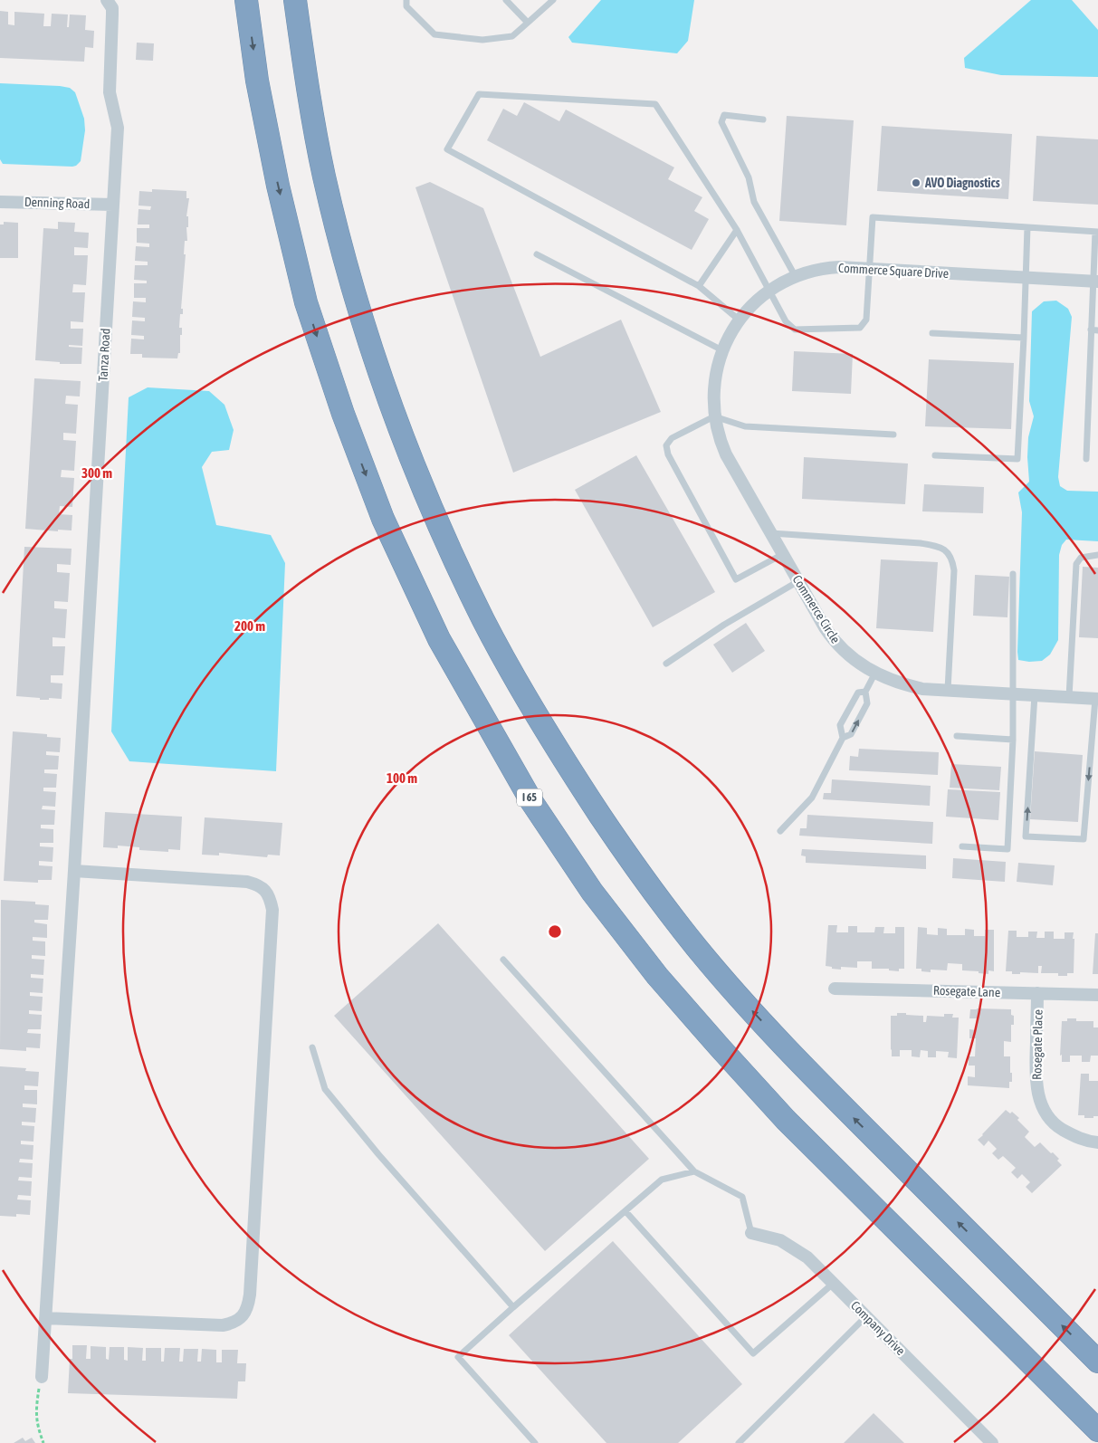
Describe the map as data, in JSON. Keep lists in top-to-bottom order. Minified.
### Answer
{"streets":{"highway":["I 65"],"street":["Denning Road","Commerce Square Drive","Tanza Road","Commerce Circle","Rosegate Lane","Rosegate Place","Company Drive"]},"crossings":[["Denning Road","Tanza Road"],["Commerce Square Drive","Commerce Circle"],["Rosegate Lane","Rosegate Place"]],"places":["AVO Diagnostics"],"rings":["300 m","200 m","100 m"]}
